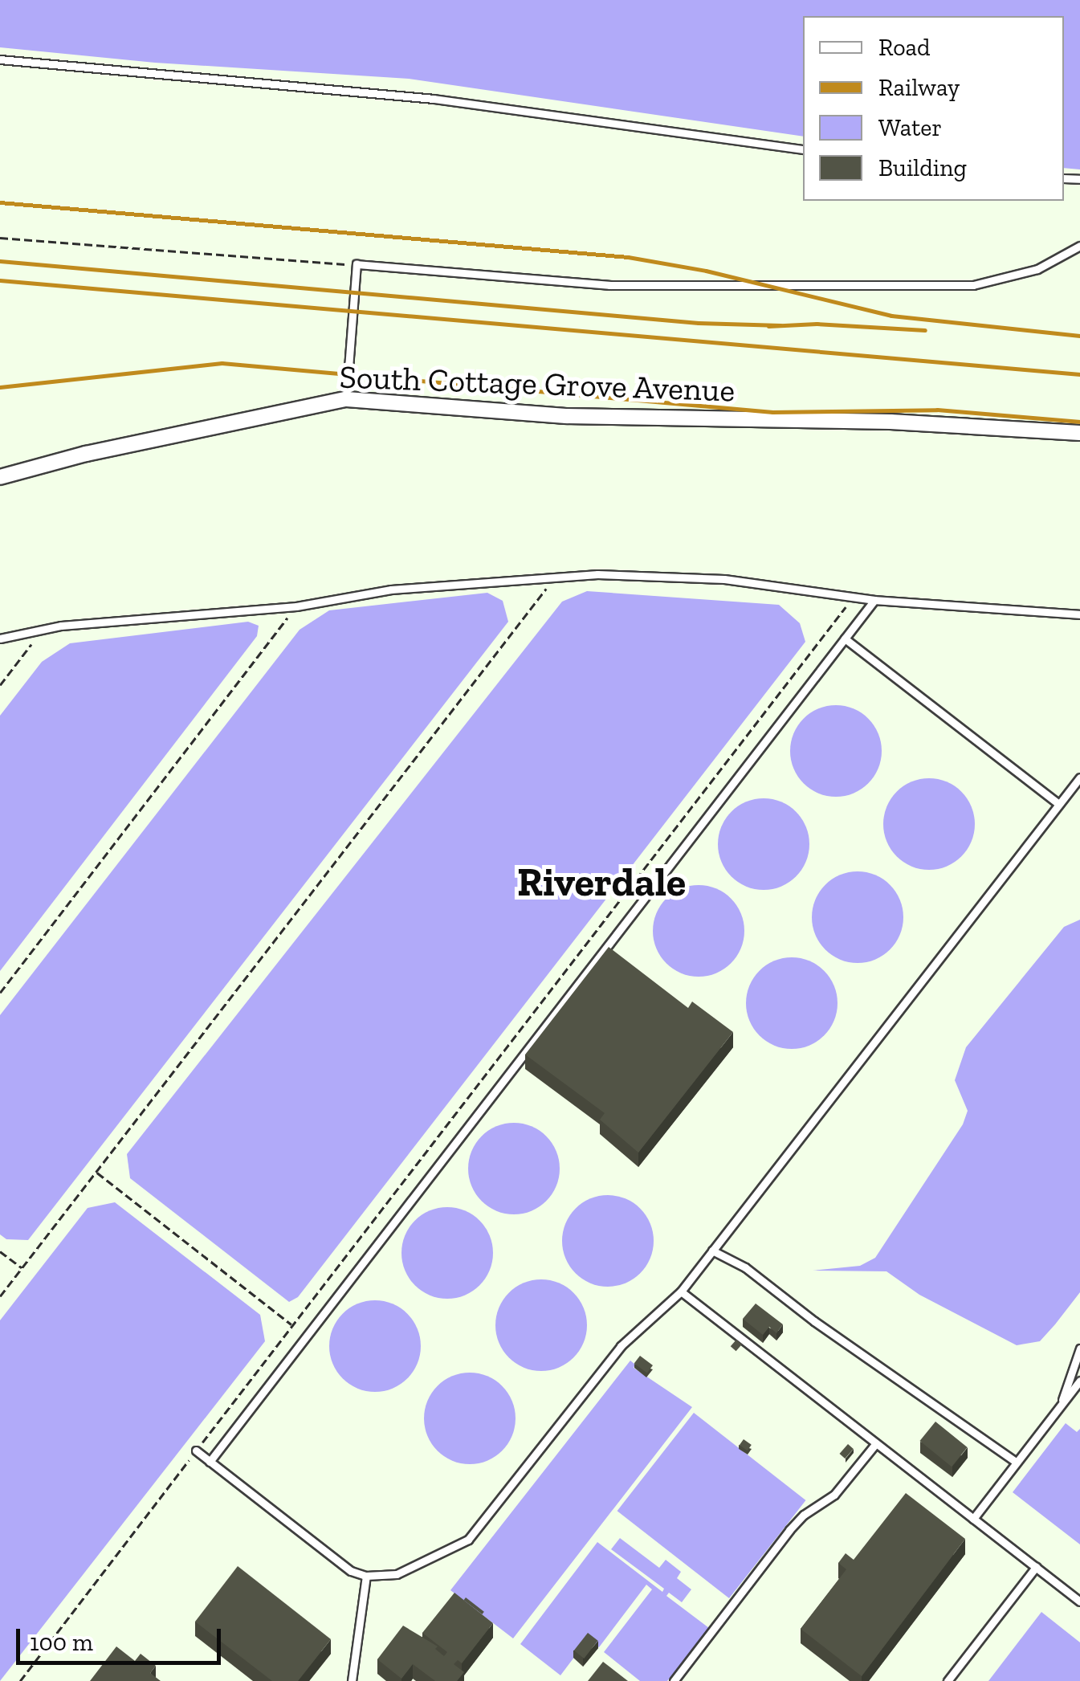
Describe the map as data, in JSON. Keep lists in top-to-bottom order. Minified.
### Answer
{"streets":{"street":["South Cottage Grove Avenue"]},"districts":["Riverdale"],"legend":["Road","Railway","Water","Building"],"scale_bar":"100 m"}
